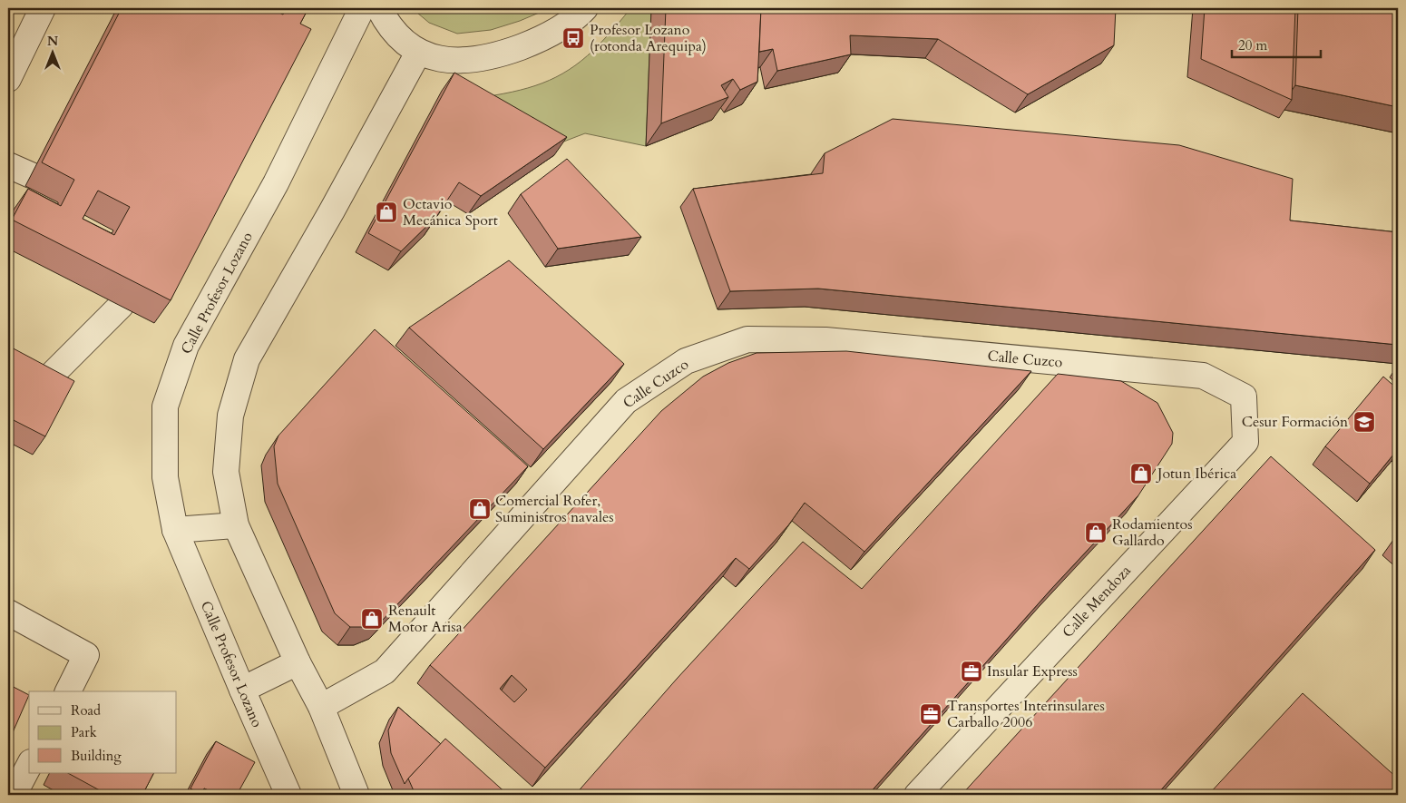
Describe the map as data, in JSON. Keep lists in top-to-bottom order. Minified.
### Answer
{"streets":{"street":["Calle Profesor Lozano","Calle Cuzco","Calle Mendoza"]},"crossings":[["Calle Cuzco","Calle Mendoza"]],"places":{"bus stop":["Profesor Lozano (rotonda Arequipa)"],"shop":["Octavio Mecánica Sport","Jotun Ibérica","Comercial Rofer, Suministros navales","Rodamientos Gallardo","Renault Motor Arisa"],"school or university":["Cesur Formación"],"office":["Insular Express","Transportes Interinsulares Carballo 2006"]},"legend":["Road","Park","Building"],"scale_bar":"20 m","north":"top"}
